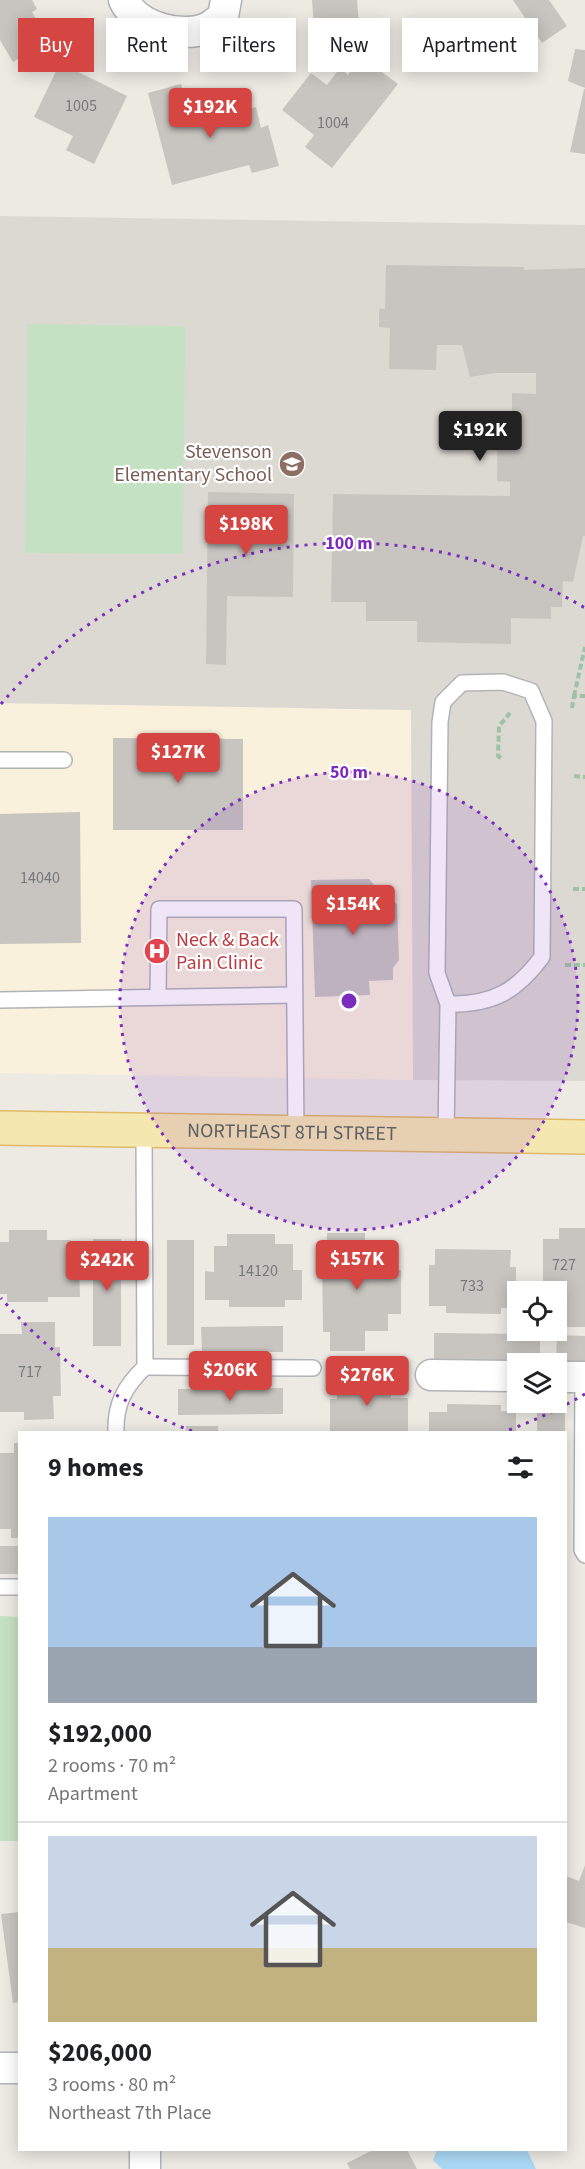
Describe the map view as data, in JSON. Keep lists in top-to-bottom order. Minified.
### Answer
{"streets":{"main road":["NORTHEAST 8TH STREET"]},"places":{"school or university":["Stevenson Elementary School"],"hospital":["Neck & Back Pain Clinic"]},"house_numbers":["1005","1004","14040","727","14120","733","717"],"page":{"chip":["Buy","Rent","Filters","New","Apartment"],"price":["$192K","$192K","$198K","$127K","$154K","$157K","$242K","$206K","$276K"],"heading":"9 homes","list":[{"name":"$192,000","note":"2 rooms · 70 m² · Apartment"},{"name":"$206,000","note":"3 rooms · 80 m² · Northeast 7th Place"}]},"rings":["100 m","50 m"]}
